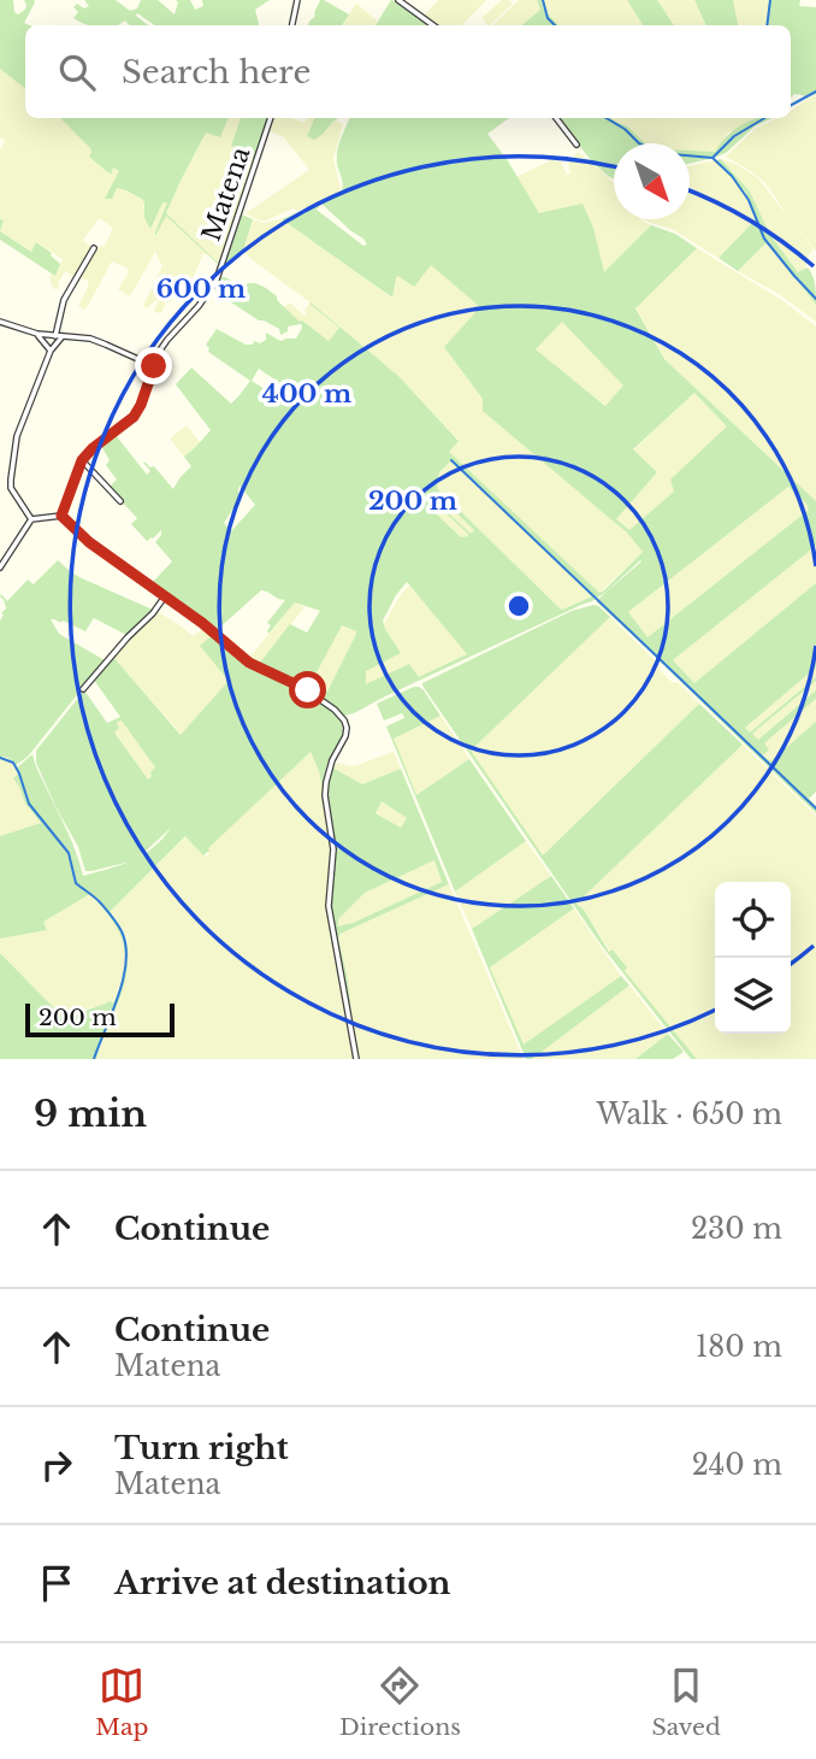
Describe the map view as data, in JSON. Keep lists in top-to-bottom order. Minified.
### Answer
{"streets":{"street":["Matena"]},"scale_bar":"200 m","north":"bottom right","page":{"search":"Search here","scale":"200 m","heading":["9 min","Walk · 650 m"],"list":[["Continue","230 m"],["Continue","Matena","180 m"],["Turn right","Matena","240 m"],"Arrive at destination"],"nav":["Map","Directions","Saved"]},"rings":["600 m","400 m","200 m"]}
